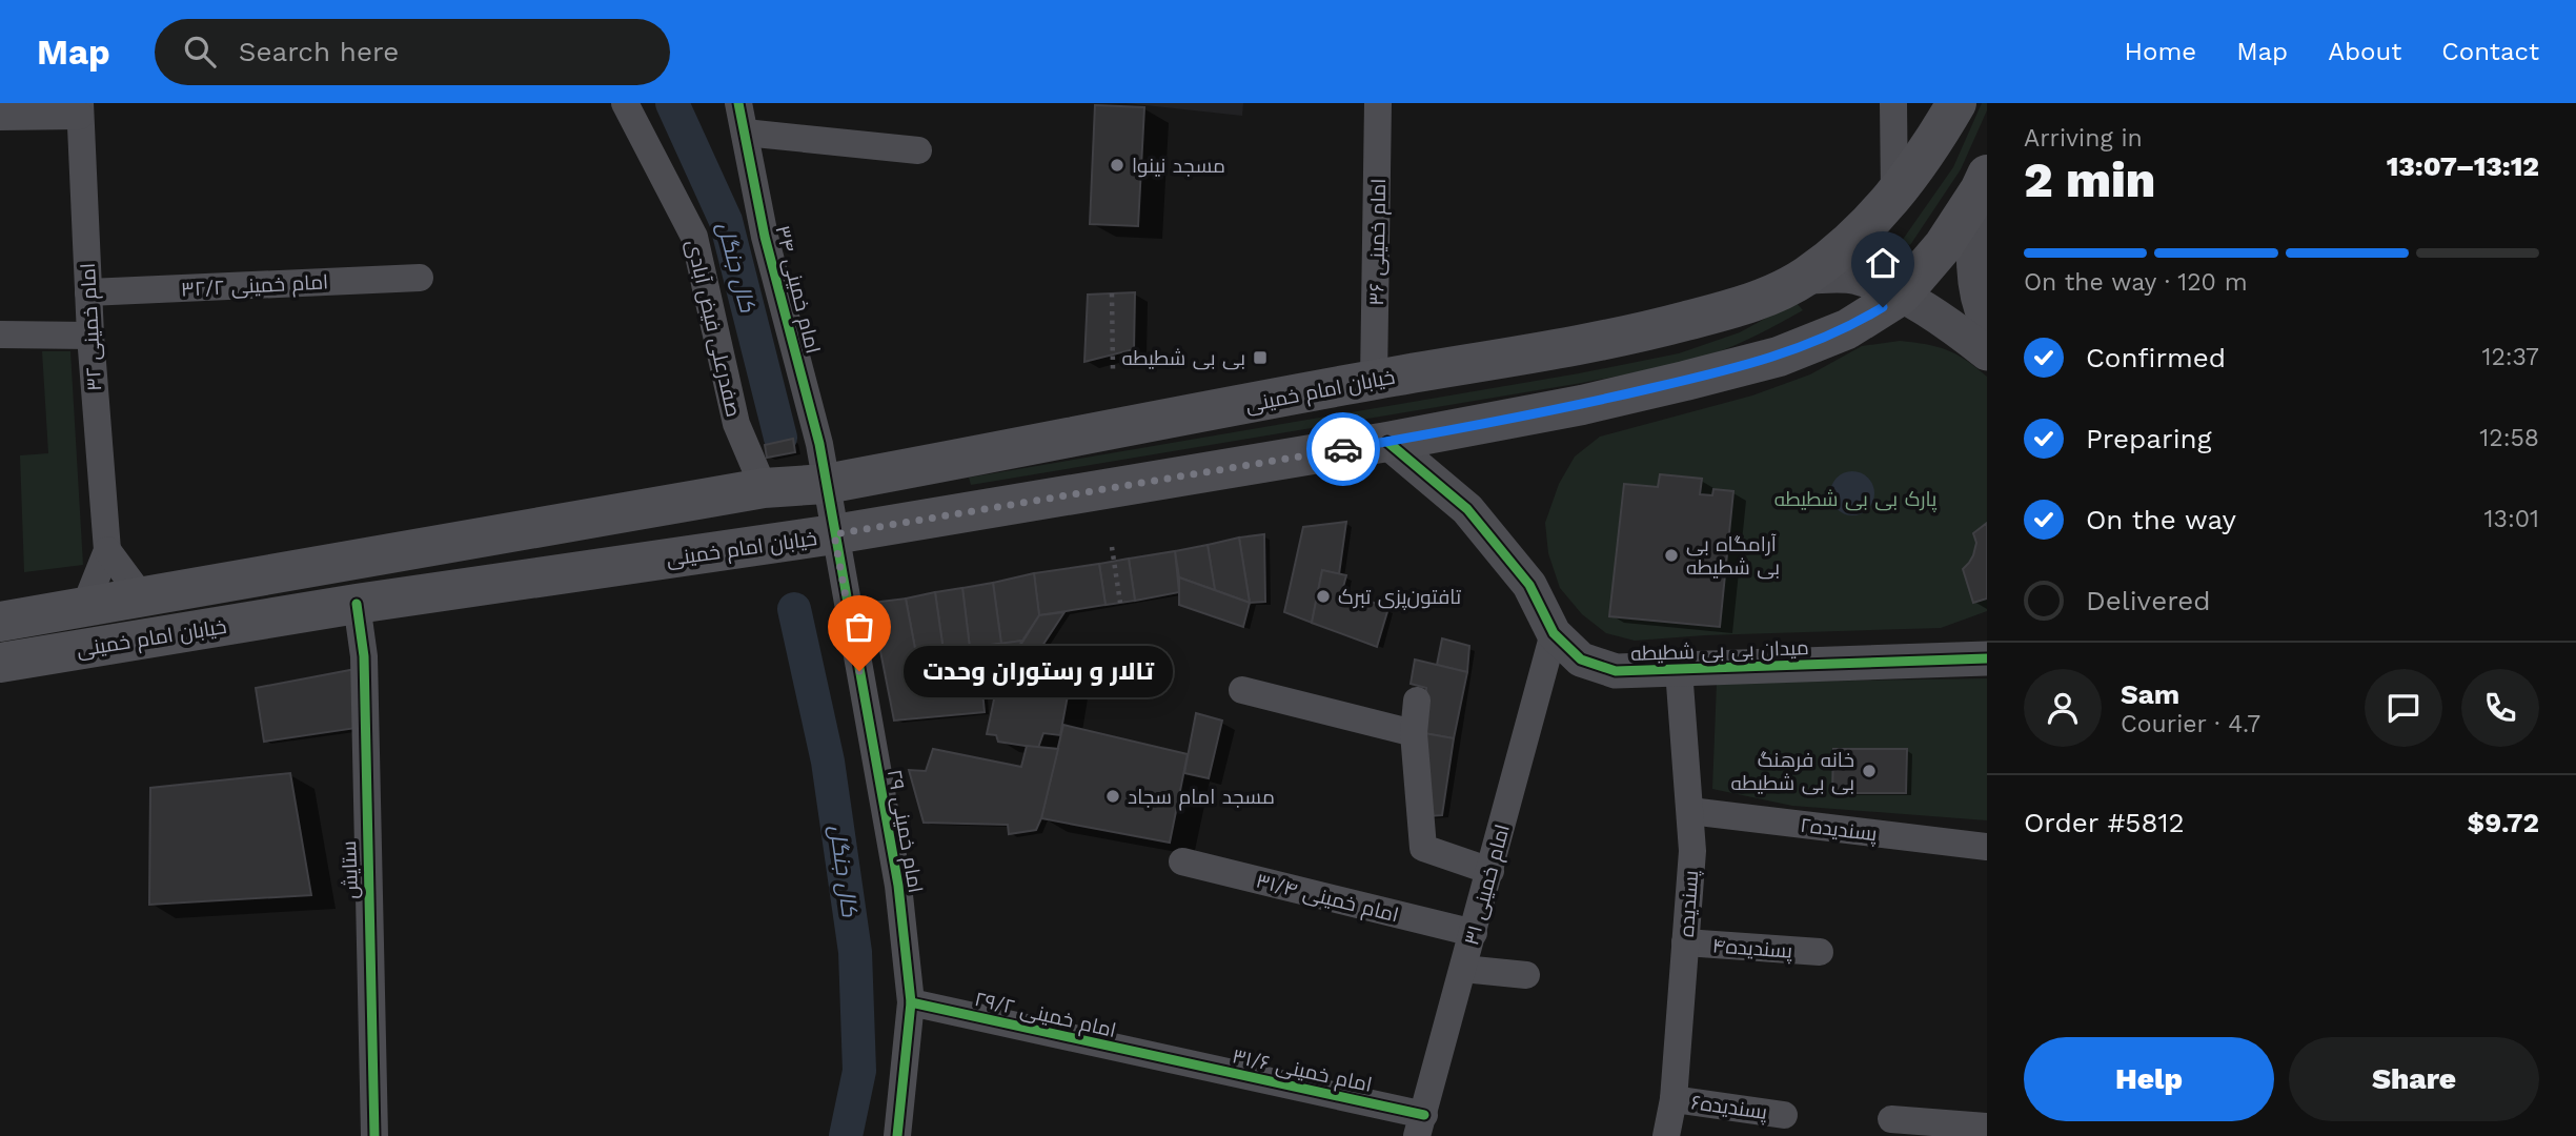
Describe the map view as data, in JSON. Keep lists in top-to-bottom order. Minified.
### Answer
{"streets":{"main road":["خیابان امام خمینی"],"street":["امام خمینی ۳۶","امام خمینی ۳۲/۲","امام خمینی ۳۴","امام خمینی ۳۲","صفدرعلی فیض آبادی","میدان بی بی شطیطه","پسندیده۲","امام خمینی ۲۹","ستایش","امام خمینی ۳۱","امام خمینی ۳۱/۴","پسندیده","پسندیده۴","امام خمینی ۲۹/۲","امام خمینی ۳۱/۶","پسندیده۶"]},"crossings":[["امام خمینی ۳۶","خیابان امام خمینی"],["امام خمینی ۳۲/۲","امام خمینی ۳۲"],["امام خمینی ۳۴","خیابان امام خمینی"],["امام خمینی ۳۴","امام خمینی ۲۹"],["صفدرعلی فیض آبادی","خیابان امام خمینی"],["خیابان امام خمینی","میدان بی بی شطیطه"],["خیابان امام خمینی","امام خمینی ۲۹"],["خیابان امام خمینی","ستایش"],["میدان بی بی شطیطه","امام خمینی ۳۱"],["میدان بی بی شطیطه","پسندیده"],["پسندیده۲","پسندیده"],["امام خمینی ۲۹","امام خمینی ۲۹/۲"],["امام خمینی ۳۱","امام خمینی ۳۱/۴"],["امام خمینی ۳۱","امام خمینی ۳۱/۶"],["پسندیده","پسندیده۴"],["پسندیده","پسندیده۶"],["امام خمینی ۲۹/۲","امام خمینی ۳۱/۶"]],"water":["کال جنگل"],"parks":["پارک بی بی شطیطه"],"places":{"other":["مسجد نینوا","آرامگاه بی بی شطیطه","تافتون‌پزی تبرک","تالار و رستوران وحدت","خانه فرهنگ بی بی شطیطه","مسجد امام سجاد"],"transit":["بی بی شطیطه"]},"page":{"header":"Map","search":"Search here","nav":["Home","Map","About","Contact"],"heading":["2 min","Arriving in","13:07–13:12"],"panel":["Sam","Courier · 4.7","Order #5812","$9.72"],"bar":"On the way · 120 m","list":[["Confirmed","12:37"],["Preparing","12:58"],["On the way","13:01"],"Delivered"],"bubble":"تالار و رستوران وحدت","buttons":["Help","Share"]}}
